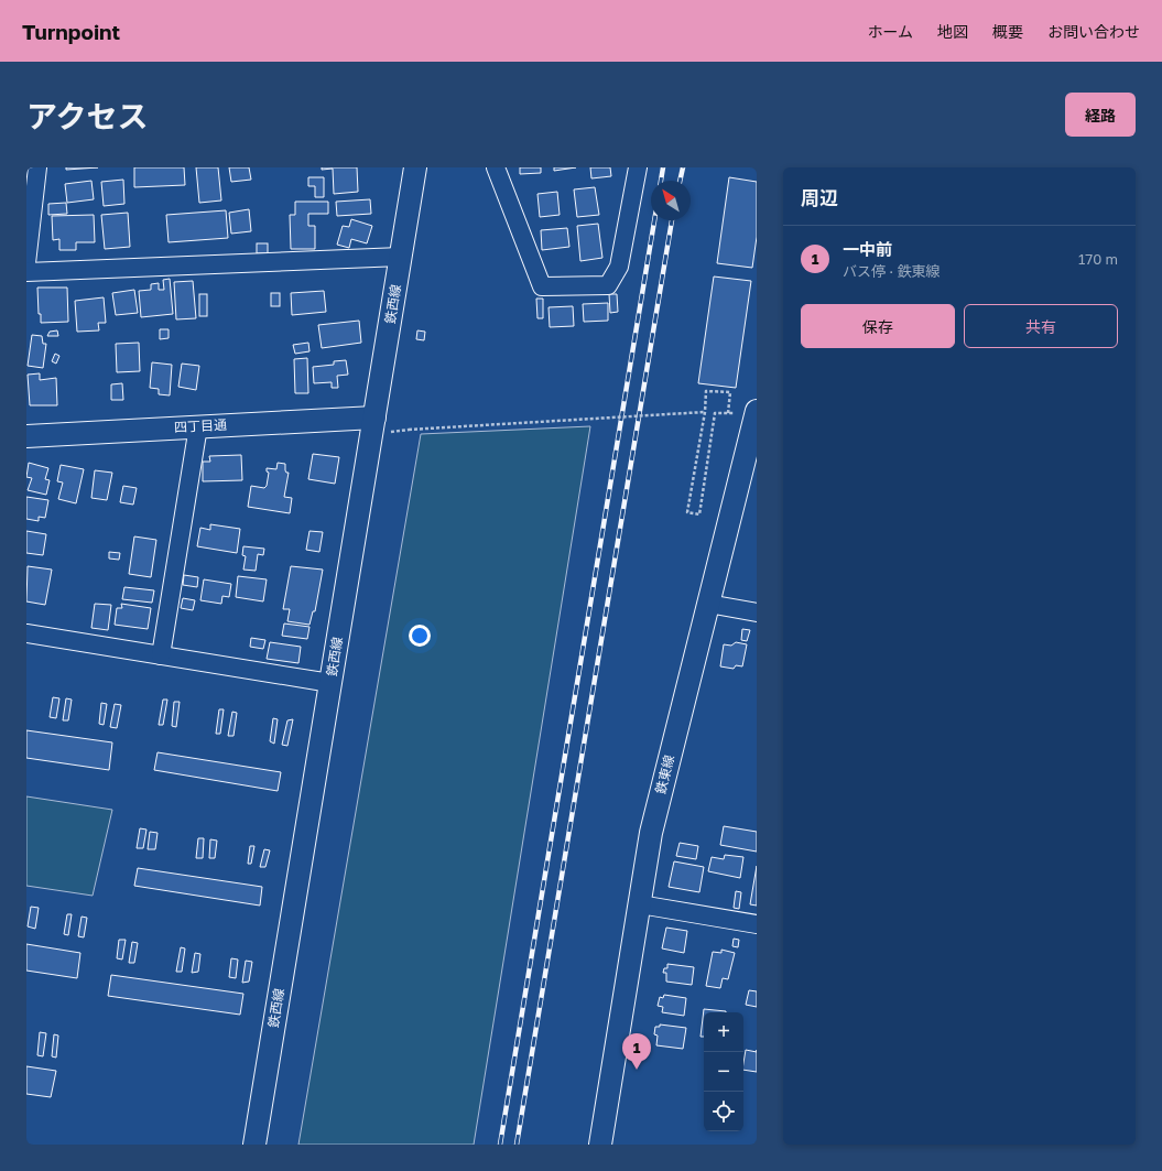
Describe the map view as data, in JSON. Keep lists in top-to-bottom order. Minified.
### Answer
{"streets":{"street":["鉄西線","四丁目通","鉄東線"]},"crossings":[["鉄西線","四丁目通"]],"north":"top left","page":{"header":"Turnpoint","nav":["ホーム","地図","概要","お問い合わせ"],"title":"アクセス","buttons":["経路",["保存","共有"]],"heading":"周辺","list":[{"mark":"1","name":"一中前","note":"バス停 · 鉄東線","value":"170 m"}],"map_buttons":["+","−"],"pins":"1"}}
